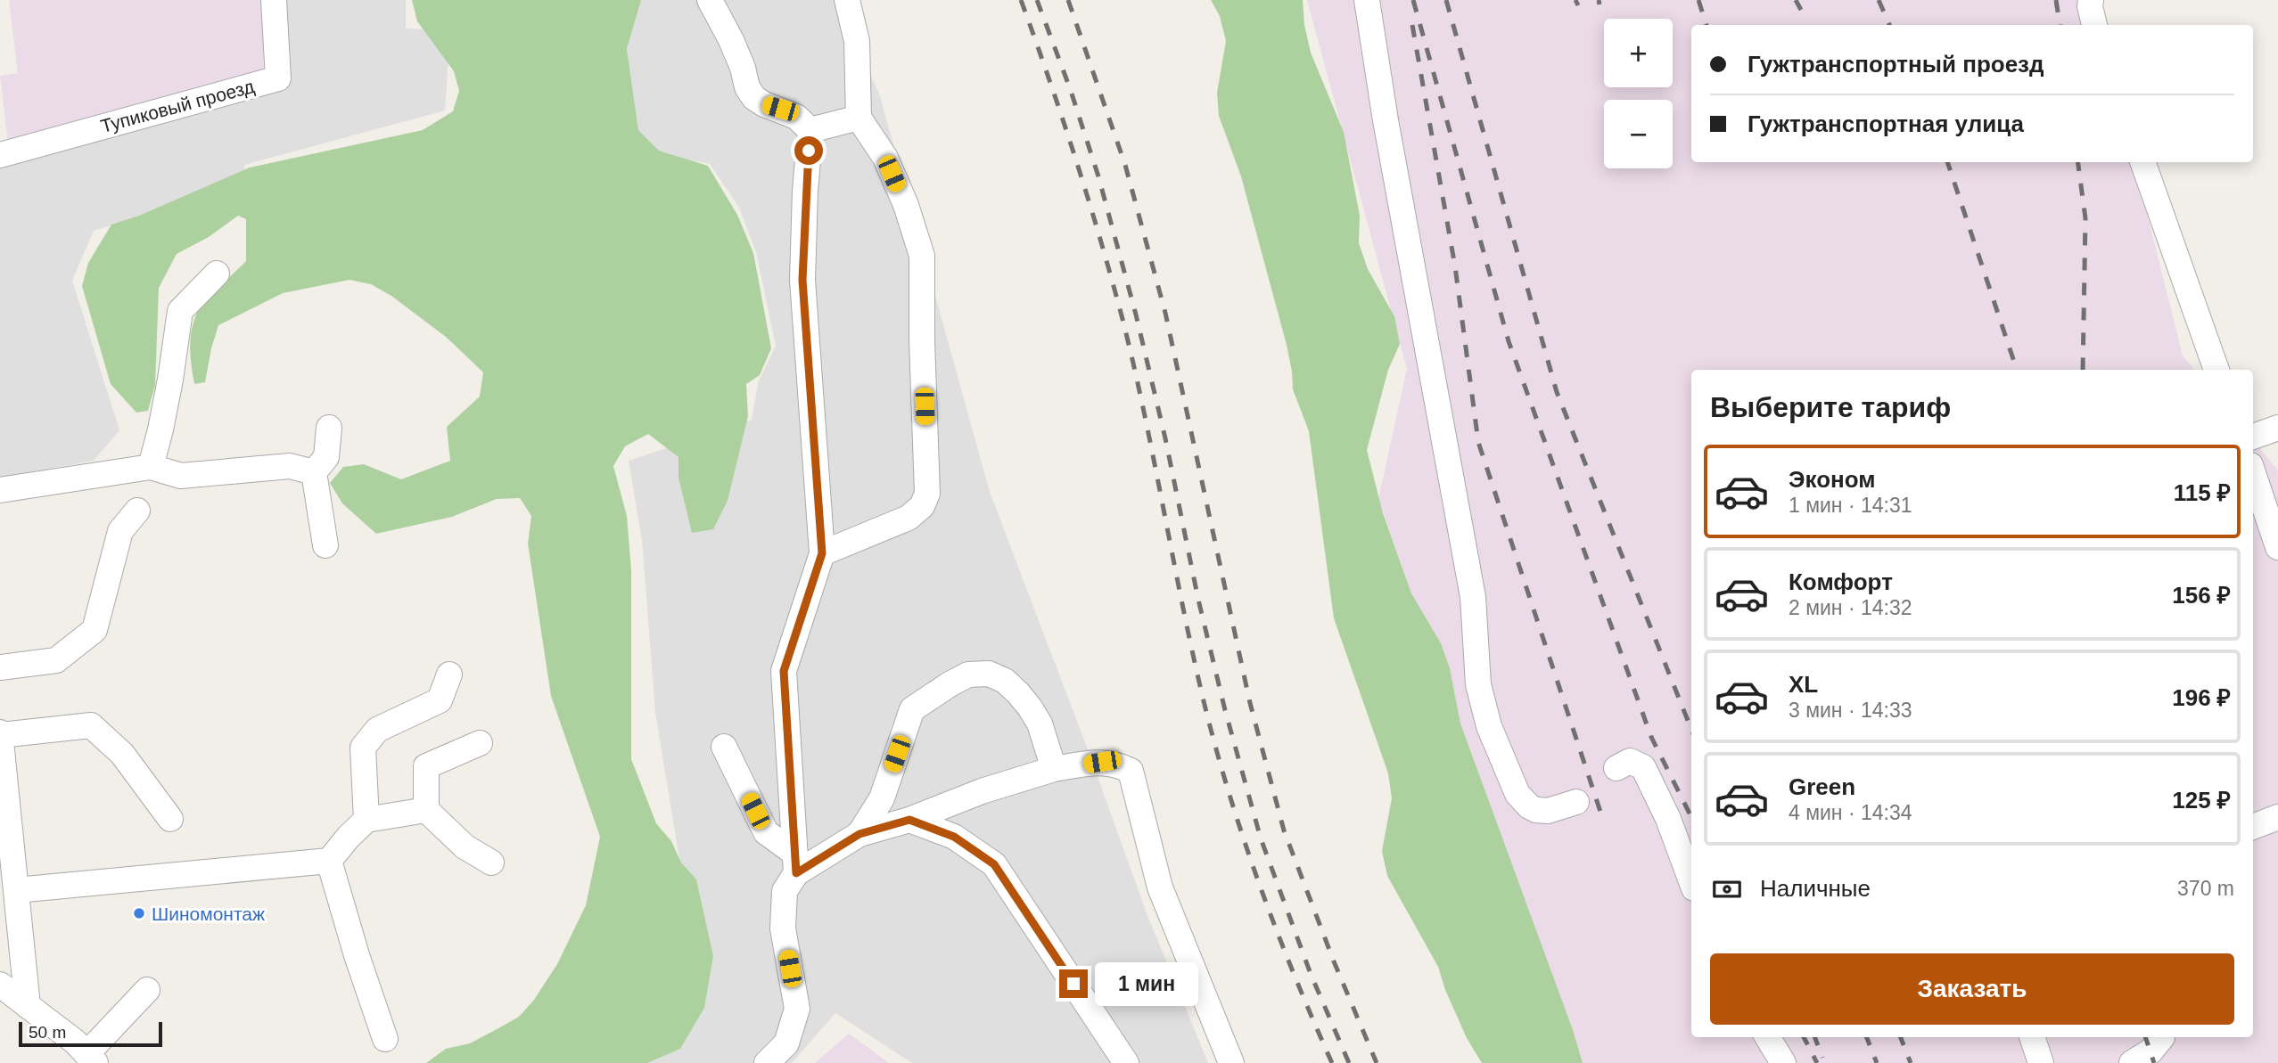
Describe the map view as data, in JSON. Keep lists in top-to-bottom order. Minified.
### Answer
{"streets":{"street":["Тупиковый проезд"]},"places":["Шиномонтаж"],"scale_bar":"50 m","page":{"map_buttons":["+","−"],"banner":["Гужтранспортный проезд","Гужтранспортная улица"],"heading":"Выберите тариф","list":[{"name":"Эконом","note":"1 мин · 14:31","value":"115 ₽"},{"name":"Комфорт","note":"2 мин · 14:32","value":"156 ₽"},{"name":"XL","note":"3 мин · 14:33","value":"196 ₽"},{"name":"Green","note":"4 мин · 14:34","value":"125 ₽"}],"pay":["Наличные","370 m"],"buttons":"Заказать","bubble":"1 мин","scale":"50 m"}}
